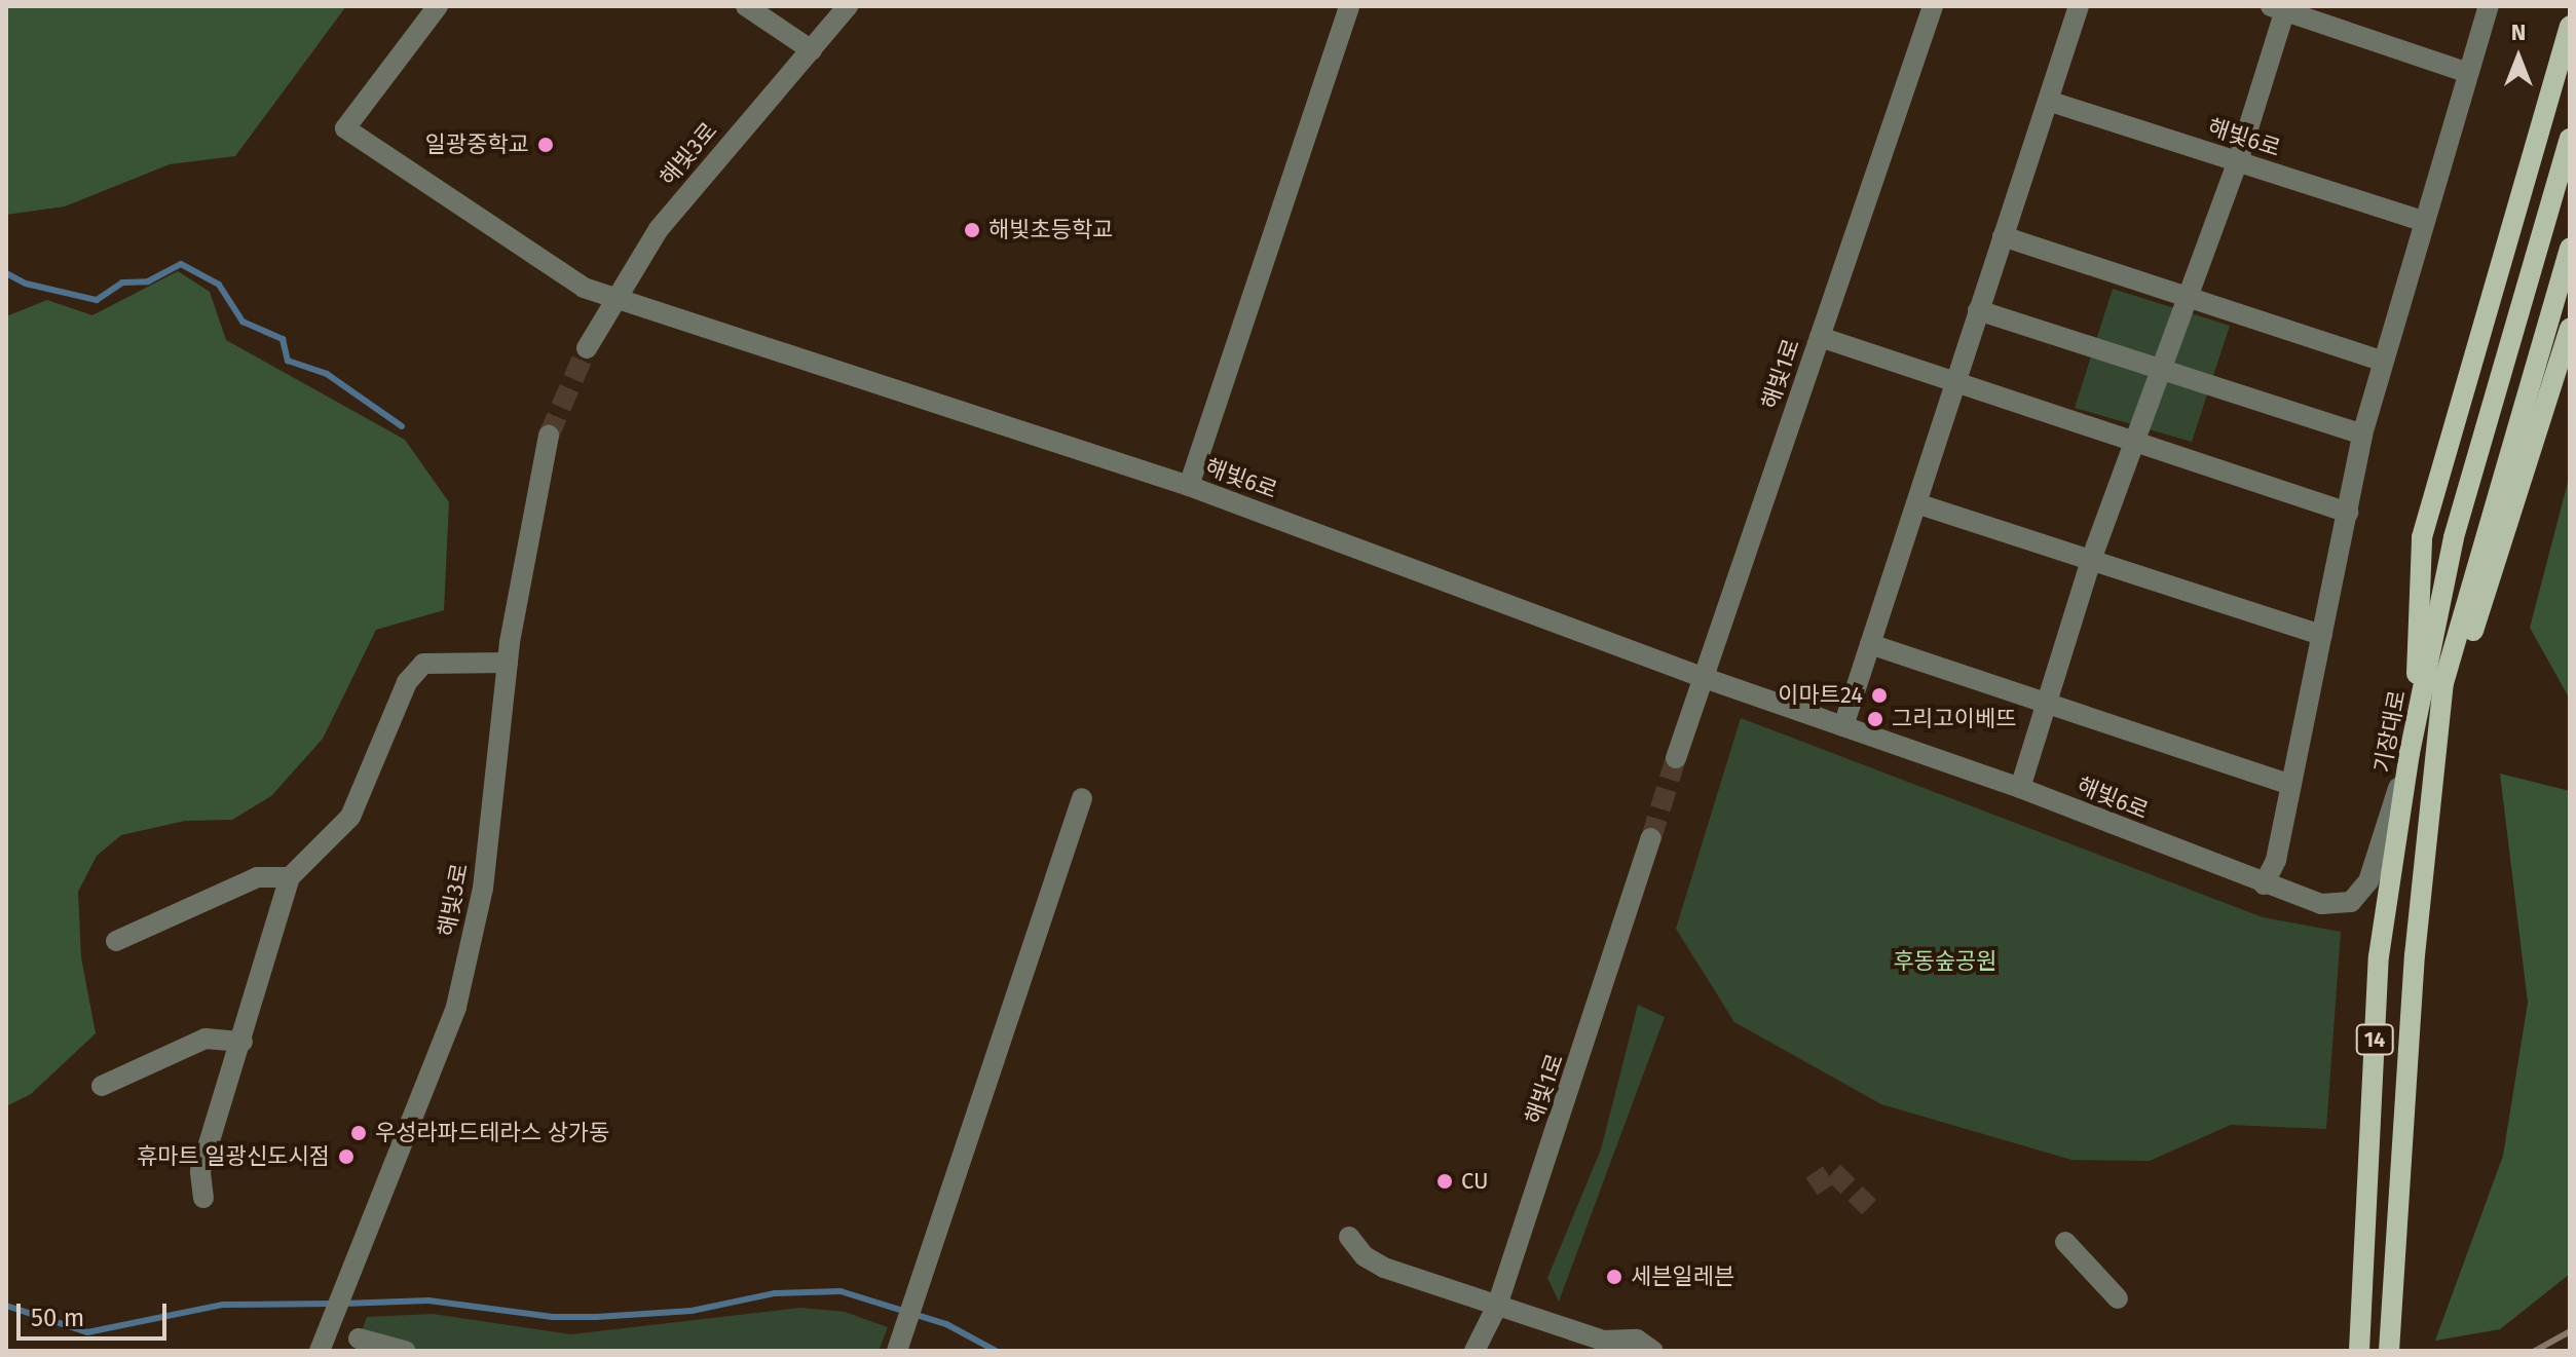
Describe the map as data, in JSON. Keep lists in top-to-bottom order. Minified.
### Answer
{"streets":{"main road":["기장대로","14"],"street":["해빛6로","해빛3로","해빛1로"]},"crossings":[["해빛6로","해빛3로"],["해빛6로","해빛1로"],["해빛6로","기장대로"]],"parks":["후동숲공원"],"places":["일광중학교","해빛초등학교","이마트24","그리고이베뜨","우성라파드테라스 상가동","휴마트 일광신도시점","CU","세븐일레븐"],"scale_bar":"50 m","north":"top"}
